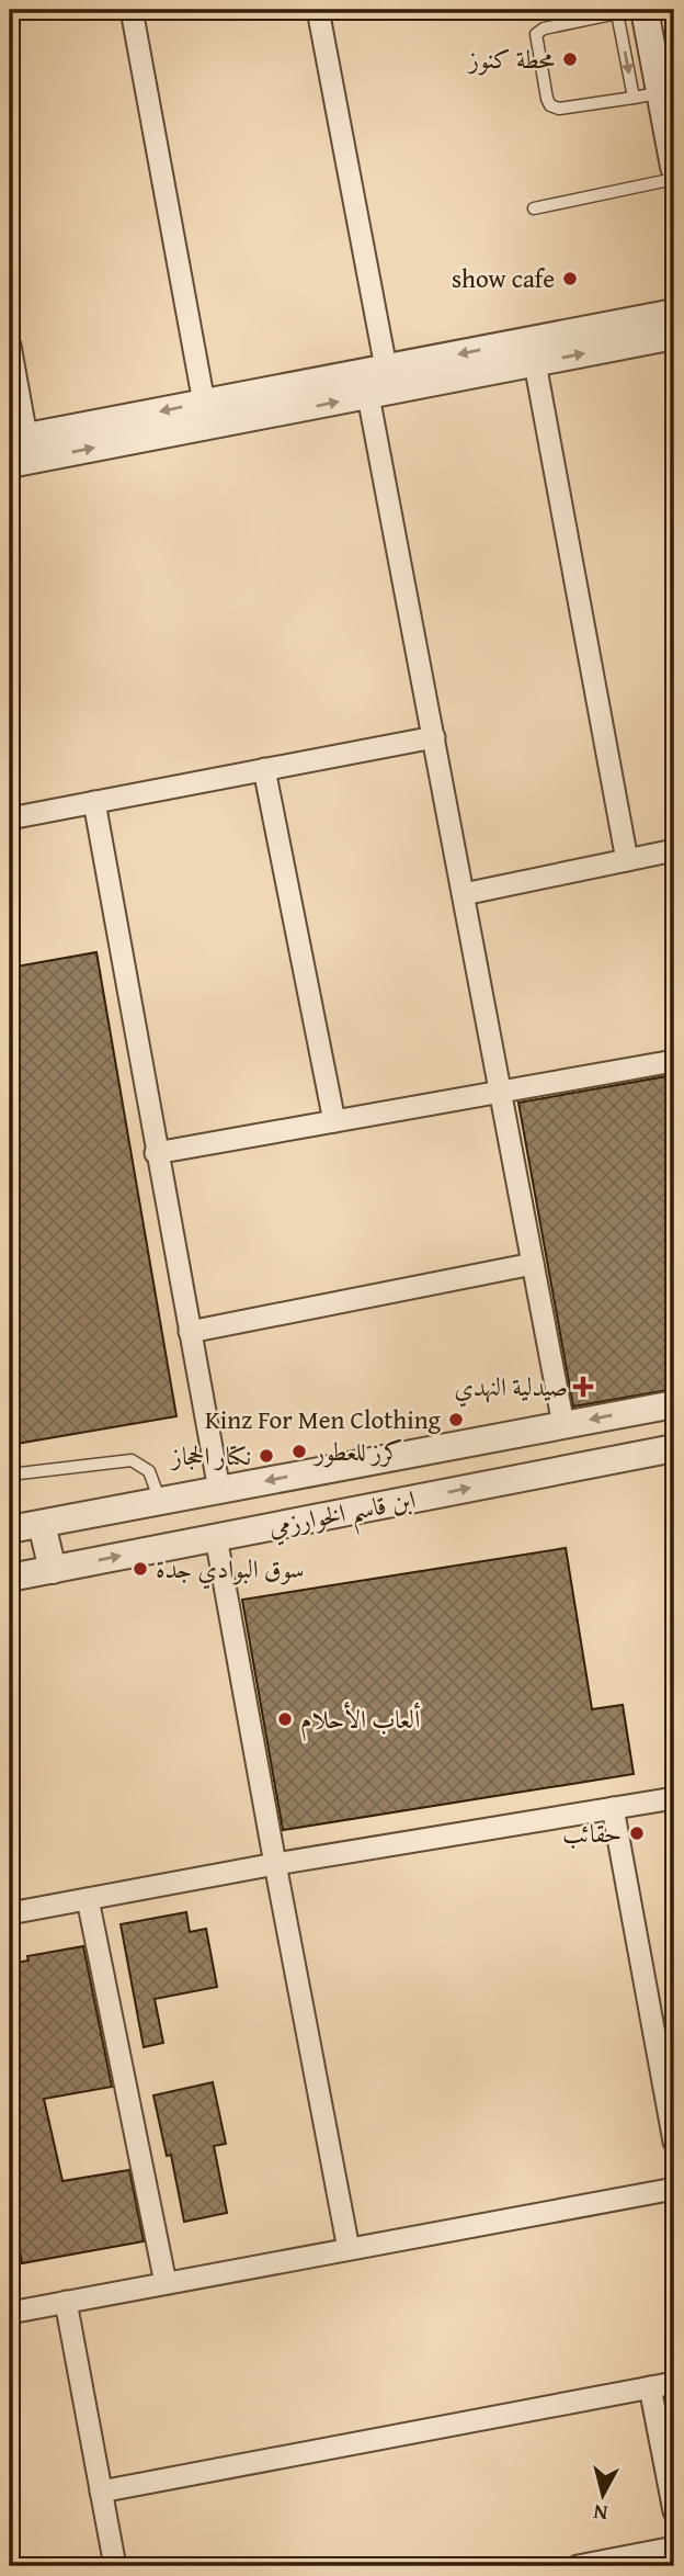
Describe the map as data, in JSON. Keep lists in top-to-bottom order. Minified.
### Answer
{"streets":{"street":["ابن قاسم الخوارزمي"]},"places":{"other":["محطة كنوز","show cafe","Kinz For Men Clothing","كرز للعطور","نكتار الحجاز","سوق البوادي جدة","ألعاب الأحلام","حقائب"],"health":["صيدلية النهدي"]},"north":"bottom"}
